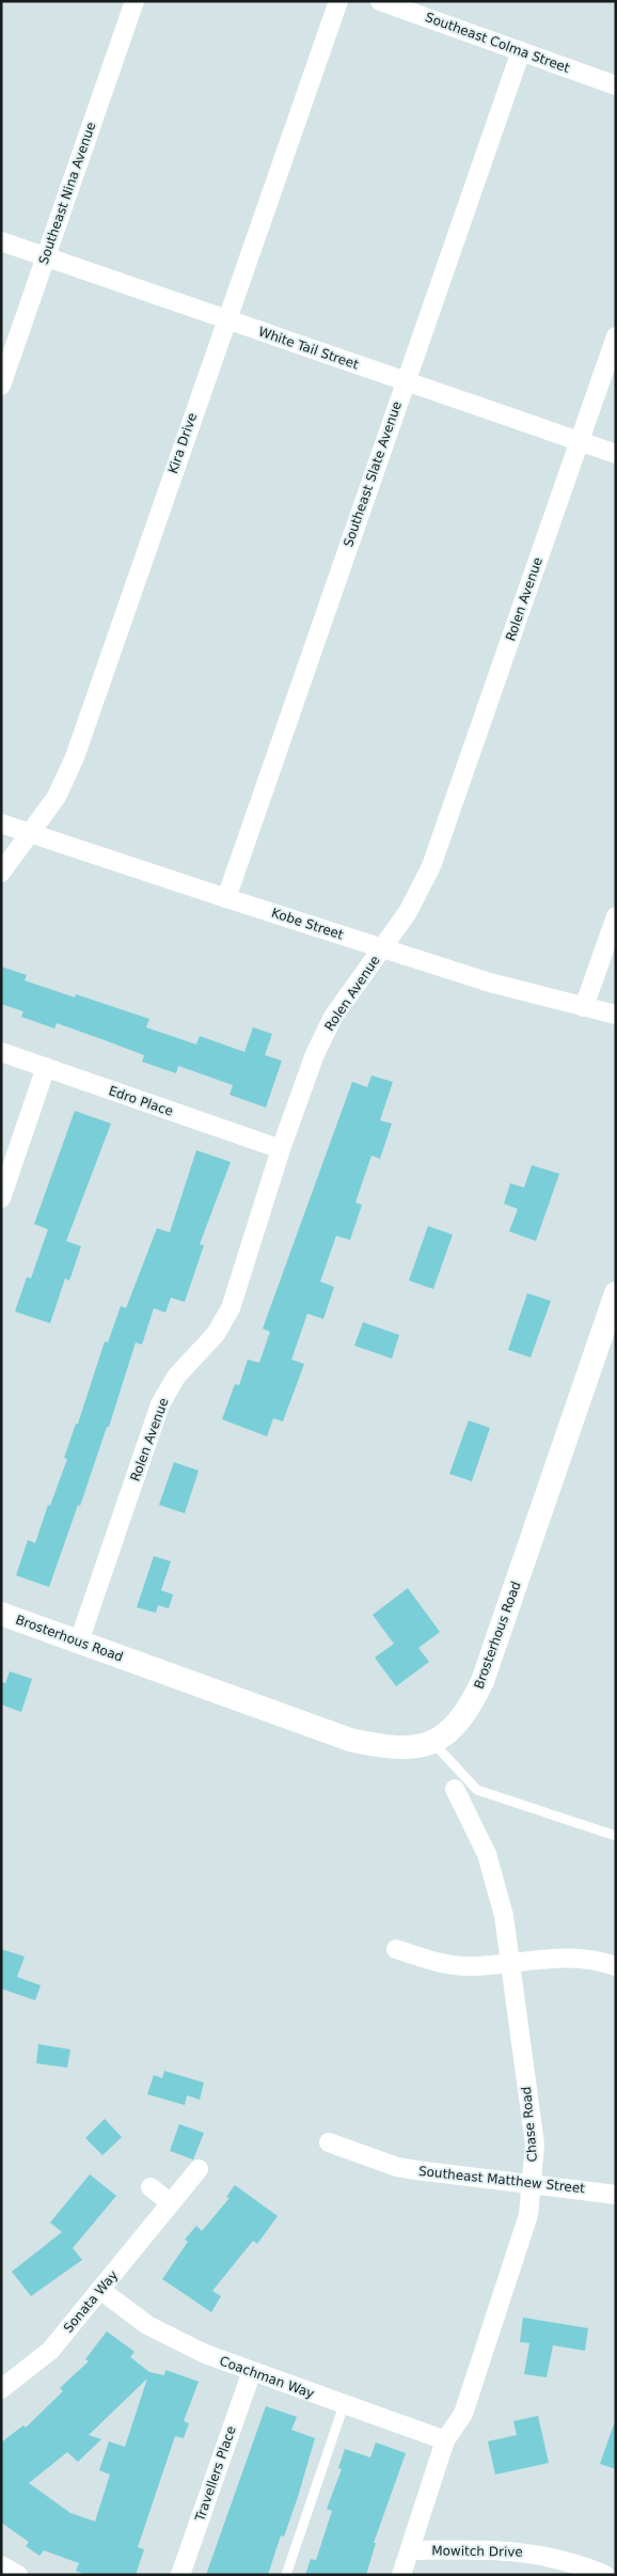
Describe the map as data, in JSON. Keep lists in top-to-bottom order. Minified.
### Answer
{"streets":{"street":["Southeast Colma Street","Southeast Nina Avenue","White Tail Street","Kira Drive","Southeast Slate Avenue","Rolen Avenue","Kobe Street","Edro Place","Brosterhous Road","Chase Road","Southeast Matthew Street","Sonata Way","Coachman Way","Travellers Place","Mowitch Drive"]},"crossings":[["Southeast Colma Street","Southeast Slate Avenue"],["Southeast Nina Avenue","White Tail Street"],["White Tail Street","Kira Drive"],["White Tail Street","Southeast Slate Avenue"],["White Tail Street","Rolen Avenue"],["Kira Drive","Kobe Street"],["Southeast Slate Avenue","Kobe Street"],["Rolen Avenue","Kobe Street"],["Rolen Avenue","Edro Place"],["Rolen Avenue","Brosterhous Road"],["Chase Road","Southeast Matthew Street"],["Chase Road","Coachman Way"],["Chase Road","Mowitch Drive"],["Sonata Way","Coachman Way"],["Coachman Way","Travellers Place"]]}
